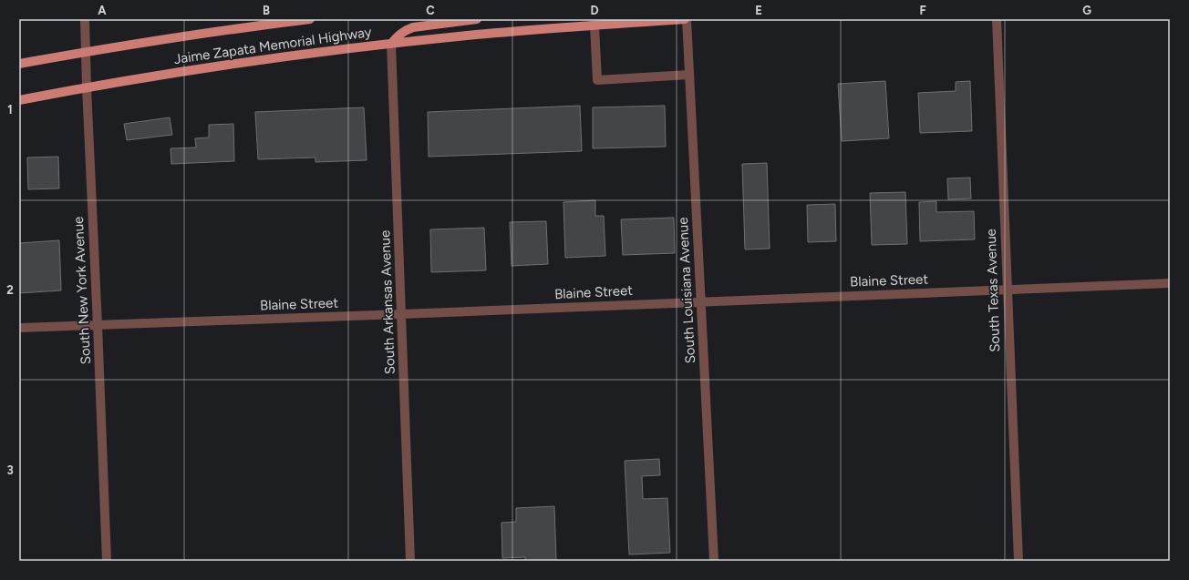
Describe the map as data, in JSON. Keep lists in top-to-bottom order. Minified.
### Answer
{"streets":{"main road":["Jaime Zapata Memorial Highway"],"street":["Blaine Street","South New York Avenue","South Louisiana Avenue","South Texas Avenue","South Arkansas Avenue"]},"crossings":[["Jaime Zapata Memorial Highway","South New York Avenue"],["Jaime Zapata Memorial Highway","South Louisiana Avenue"],["Jaime Zapata Memorial Highway","South Arkansas Avenue"],["Blaine Street","South New York Avenue"],["Blaine Street","South Louisiana Avenue"],["Blaine Street","South Texas Avenue"],["Blaine Street","South Arkansas Avenue"]],"grid":{"columns":["A","B","C","D","E","F","G"],"rows":["1","2","3"]}}
